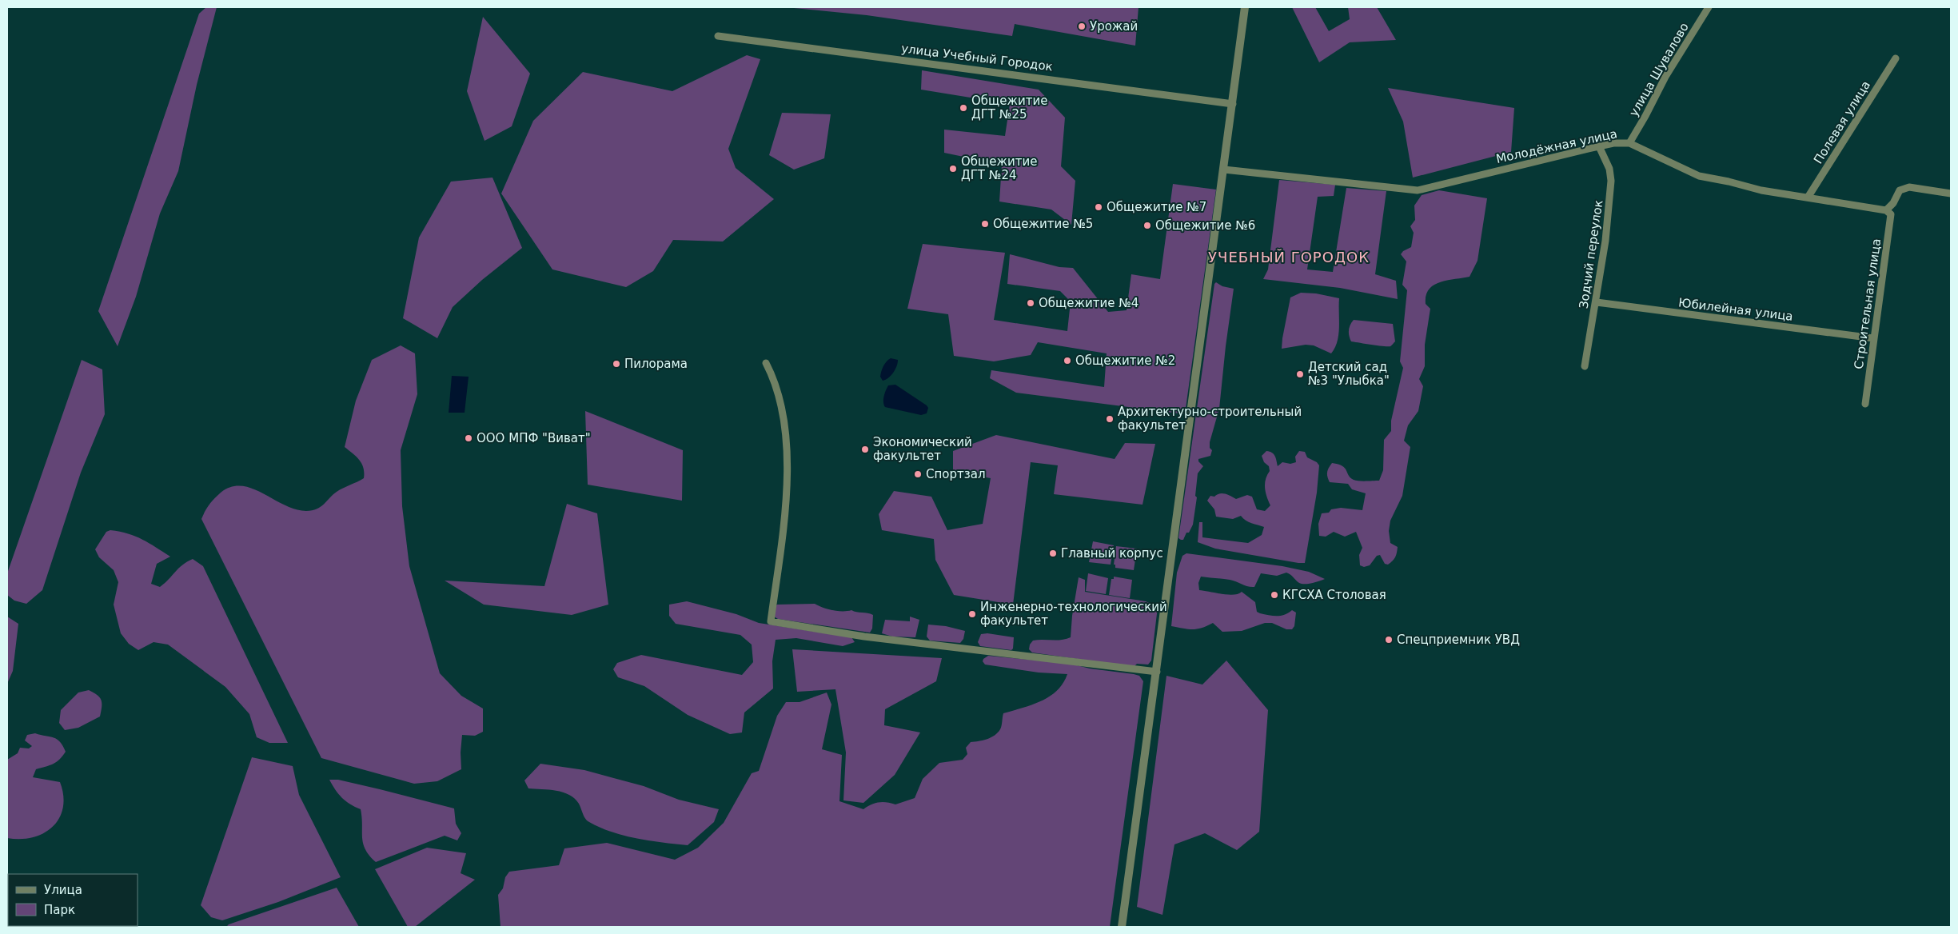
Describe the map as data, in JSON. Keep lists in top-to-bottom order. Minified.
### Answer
{"streets":{"street":["улица Учебный Городок","улица Шувалово","Полевая улица","Молодёжная улица","Зодчий переулок","Строительная улица","Юбилейная улица"]},"crossings":[["улица Шувалово","Молодёжная улица"],["Полевая улица","Молодёжная улица"],["Молодёжная улица","Зодчий переулок"],["Молодёжная улица","Строительная улица"],["Зодчий переулок","Юбилейная улица"],["Строительная улица","Юбилейная улица"]],"districts":["УЧЕБНЫЙ ГОРОДОК"],"places":["Урожай","Общежитие ДГТ №25","Общежитие ДГТ №24","Общежитие №7","Общежитие №5","Общежитие №6","Общежитие №4","Общежитие №2","Пилорама","Детский сад №3 \"Улыбка\"","Архитектурно-строительный факультет","ООО МПФ \"Виват\"","Экономический факультет","Спортзал","Главный корпус","КГСХА Столовая","Инженерно-технологический факультет","Спецприемник УВД"],"legend":["Улица","Парк"]}
